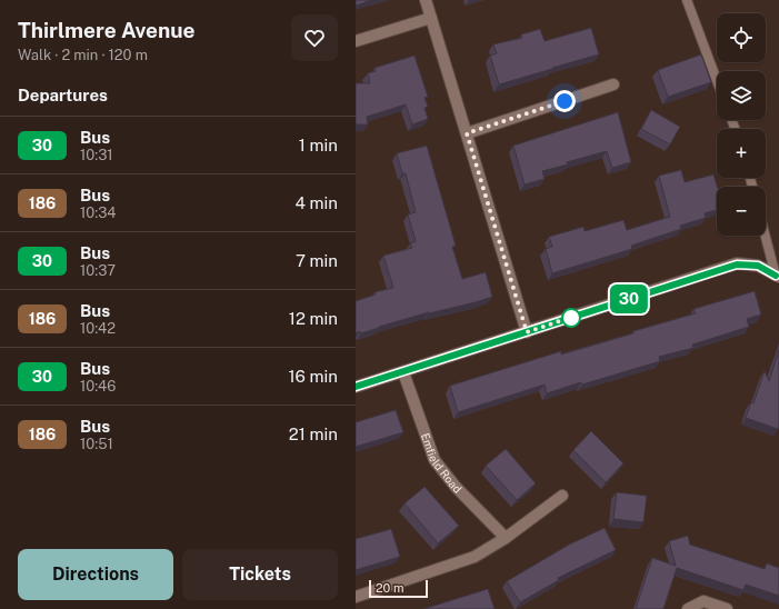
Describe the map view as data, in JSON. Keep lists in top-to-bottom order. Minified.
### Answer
{"streets":{"street":["Emfield Road"]},"lines":["bus line 30"],"scale_bar":"20 m","page":{"heading":[["Thirlmere Avenue","Walk · 2 min · 120 m"],"Departures"],"on_map":"30","map_buttons":["+","−"],"list":[{"mark":"30","name":"Bus","note":"10:31","value":"1 min"},{"mark":"186","name":"Bus","note":"10:34","value":"4 min"},{"mark":"30","name":"Bus","note":"10:37","value":"7 min"},{"mark":"186","name":"Bus","note":"10:42","value":"12 min"},{"mark":"30","name":"Bus","note":"10:46","value":"16 min"},{"mark":"186","name":"Bus","note":"10:51","value":"21 min"}],"buttons":["Directions","Tickets"],"scale":"20 m"}}
